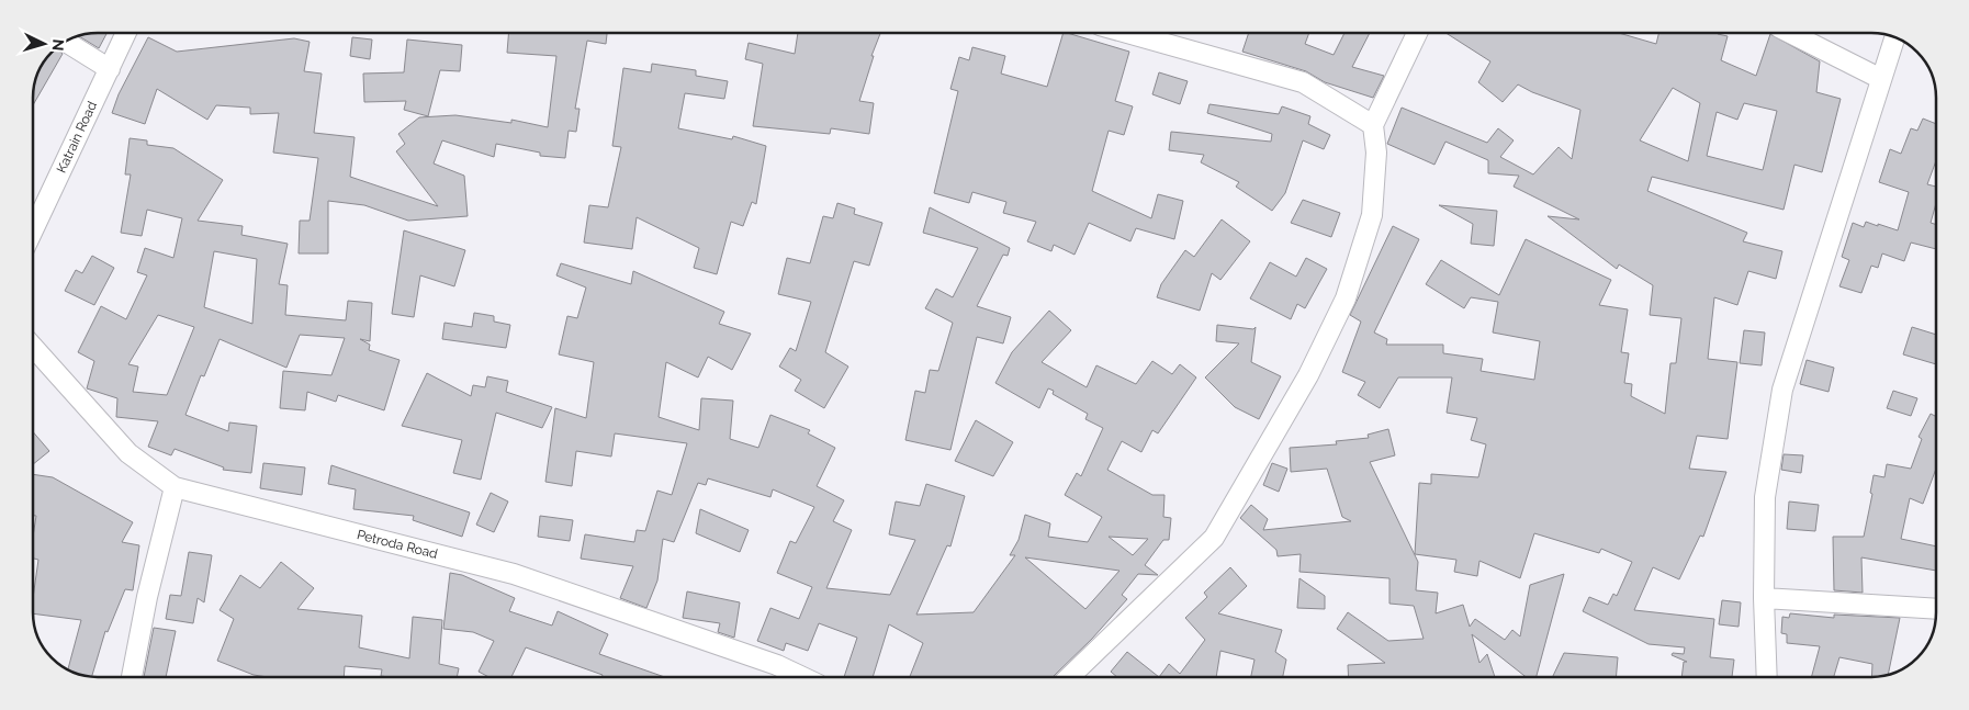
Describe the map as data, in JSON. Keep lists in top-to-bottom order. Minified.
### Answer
{"streets":{"street":["Katrain Road","Petroda Road"]},"north":"right"}
